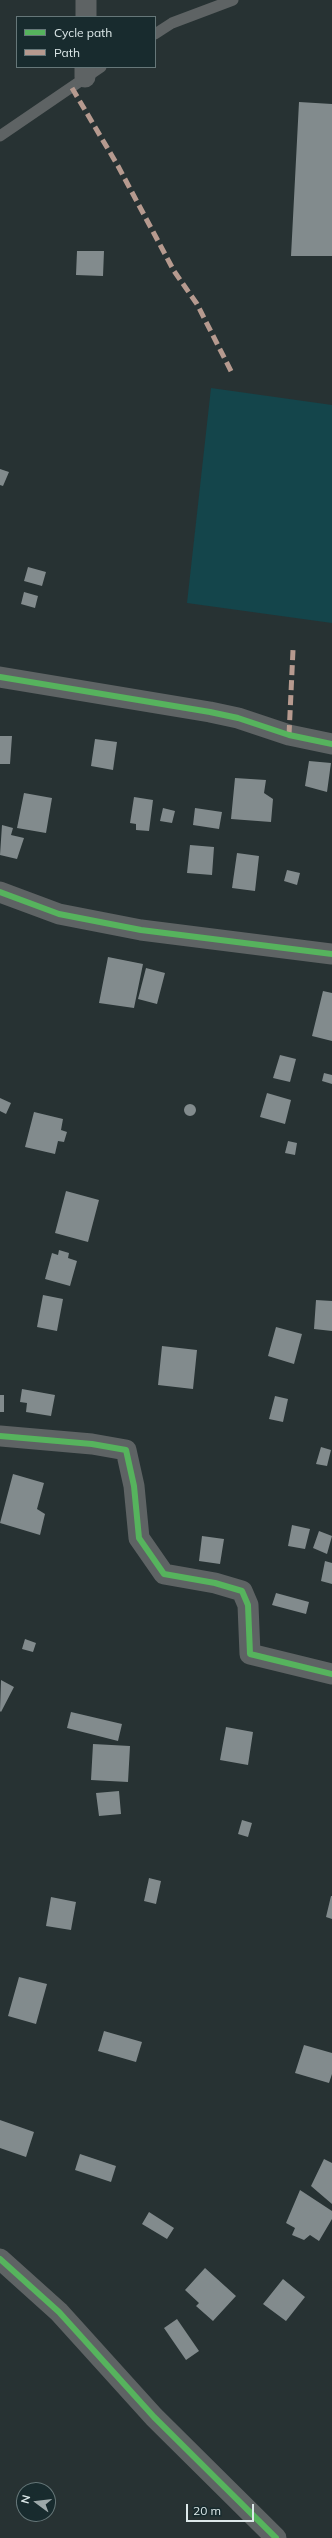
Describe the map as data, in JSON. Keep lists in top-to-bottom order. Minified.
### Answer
{"legend":["Cycle path","Path"],"scale_bar":"20 m","north":"left"}
